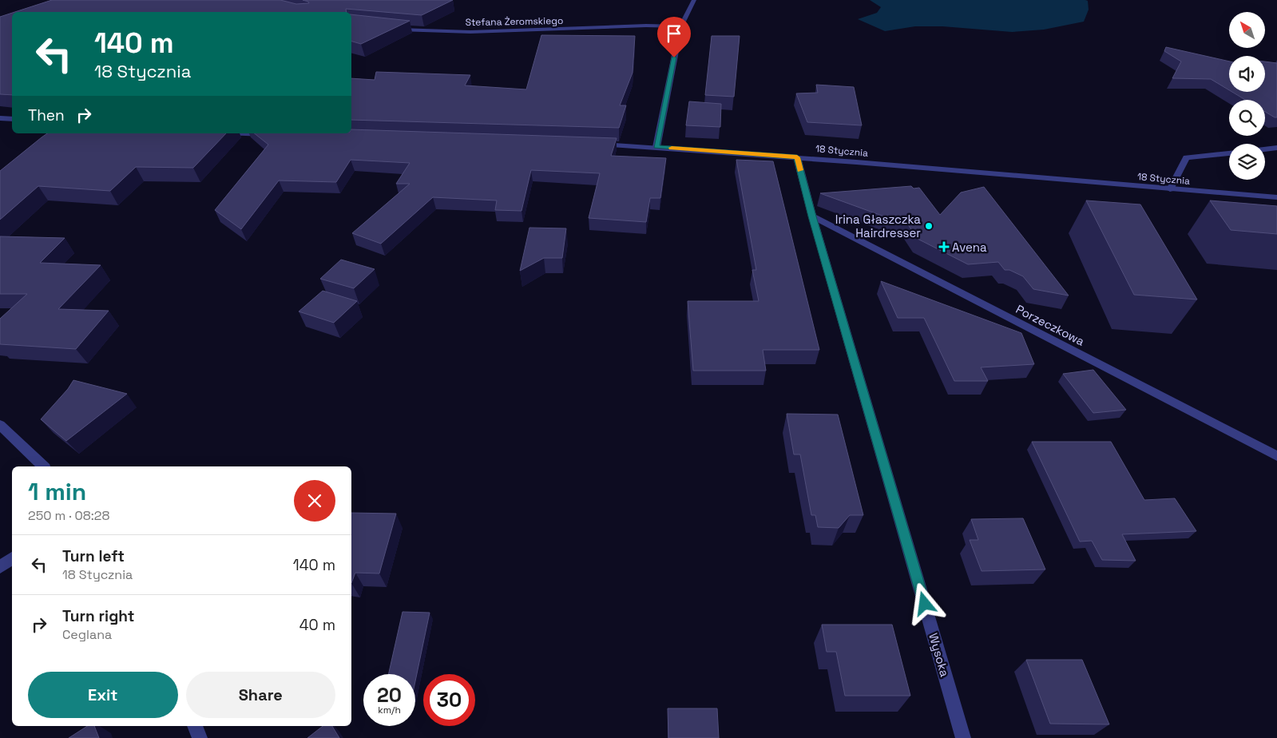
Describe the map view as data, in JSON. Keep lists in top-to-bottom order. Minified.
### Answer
{"streets":{"street":["Stefana Żeromskiego","18 Stycznia","Porzeczkowa","Wysoka"]},"crossings":[["18 Stycznia","Wysoka"],["Porzeczkowa","Wysoka"]],"places":{"other":["Irina Głaszczka Hairdresser"],"health":["Avena"]},"north":"top left","page":{"turn":["140 m","18 Stycznia"],"then":"Then","heading":["1 min","250 m · 08:28"],"list":[{"name":"Turn left","note":"18 Stycznia","value":"140 m"},{"name":"Turn right","note":"Ceglana","value":"40 m"}],"buttons":["Exit","Share"],"speed":"20 km/h","limit":"30"}}
